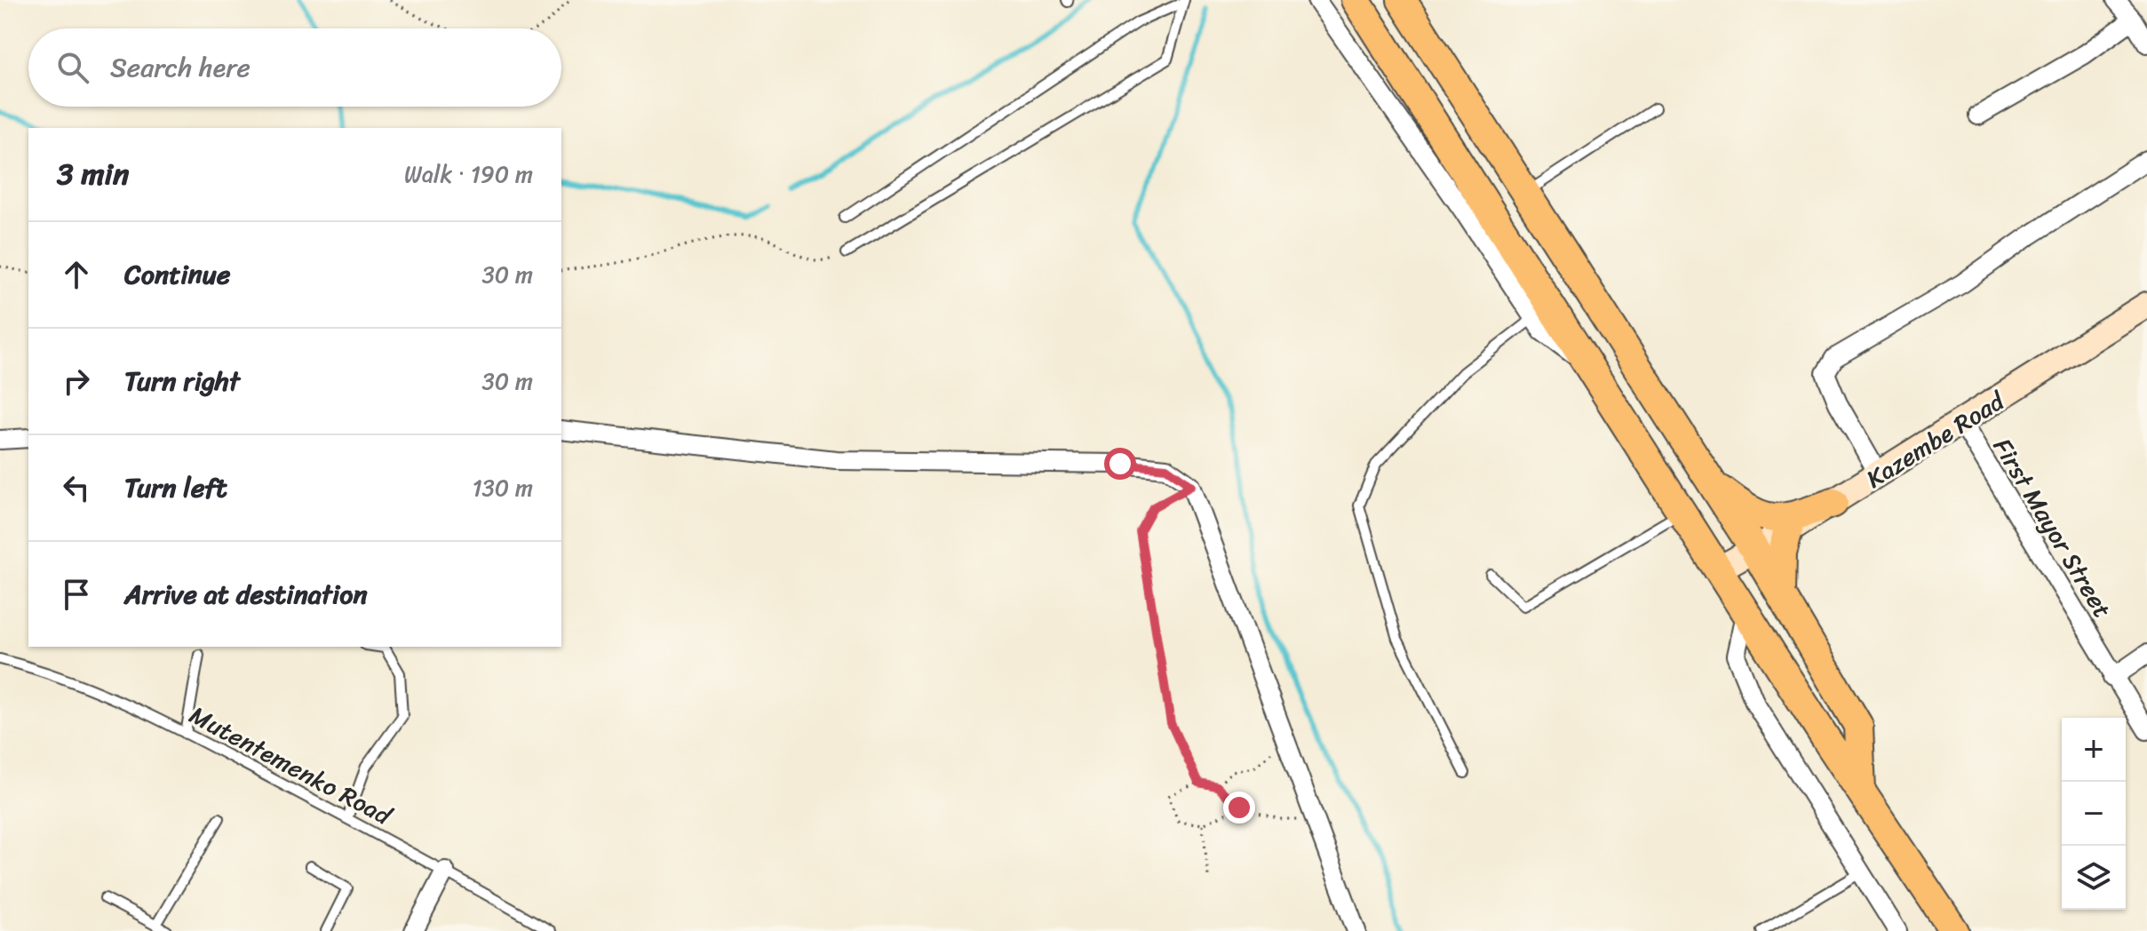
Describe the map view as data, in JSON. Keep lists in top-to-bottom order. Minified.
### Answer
{"streets":{"main road":["Kazembe Road"],"street":["First Mayor Street"],"lane":["Mutentemenko Road"]},"crossings":[["Kazembe Road","First Mayor Street"]],"page":{"search":"Search here","heading":["3 min","Walk · 190 m"],"list":[["Continue","30 m"],["Turn right","30 m"],["Turn left","130 m"],"Arrive at destination"],"map_buttons":["+","−"]}}
